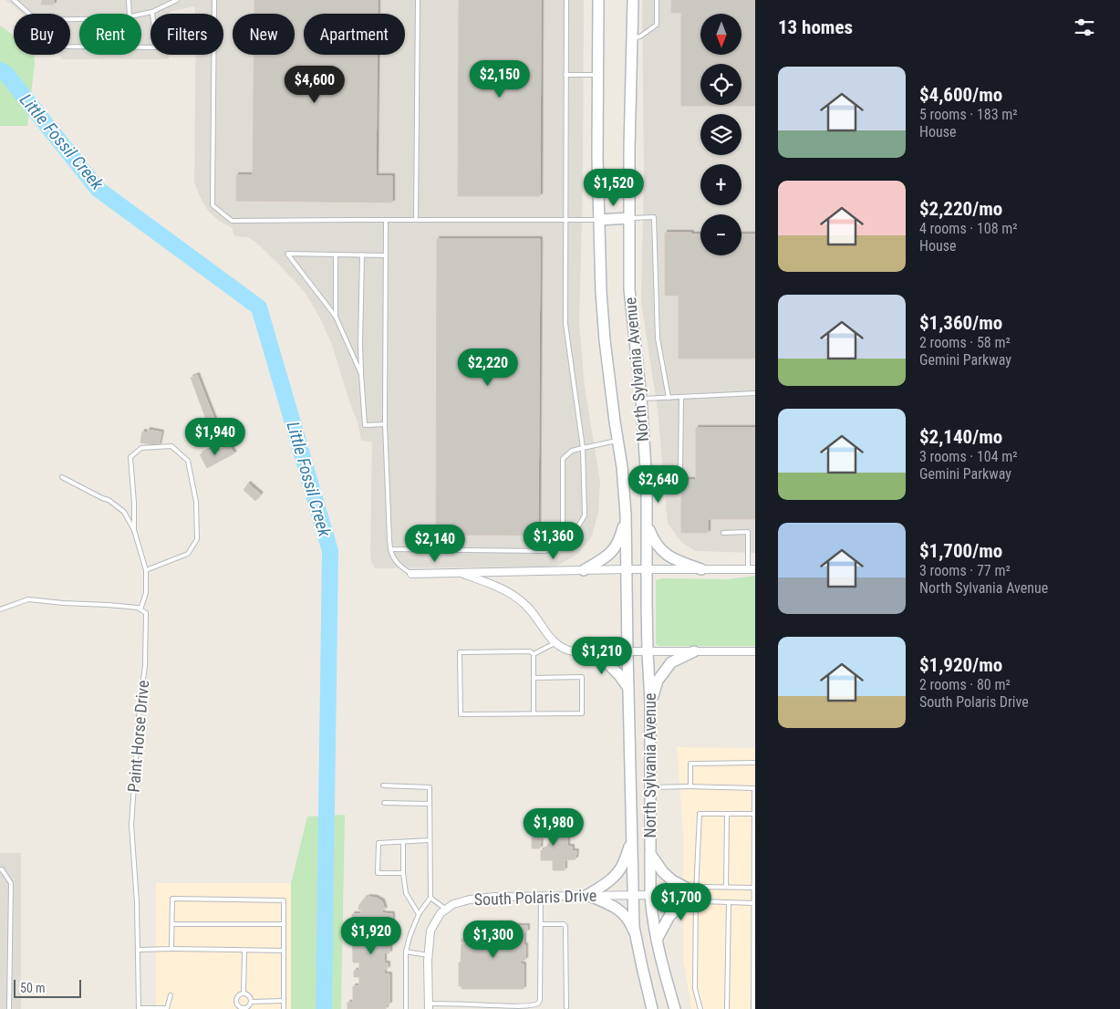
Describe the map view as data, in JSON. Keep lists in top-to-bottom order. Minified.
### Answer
{"streets":{"main road":["North Sylvania Avenue"],"street":["South Polaris Drive"],"lane":["Paint Horse Drive"]},"crossings":[["North Sylvania Avenue","South Polaris Drive"]],"water":["Little Fossil Creek"],"scale_bar":"50 m","north":"bottom","page":{"heading":"13 homes","map_buttons":["+","−"],"chip":["Buy","Rent","Filters","New","Apartment"],"list":[{"name":"$4,600/mo","note":"5 rooms · 183 m² · House"},{"name":"$2,220/mo","note":"4 rooms · 108 m² · House"},{"name":"$1,360/mo","note":"2 rooms · 58 m² · Gemini Parkway"},{"name":"$2,140/mo","note":"3 rooms · 104 m² · Gemini Parkway"},{"name":"$1,700/mo","note":"3 rooms · 77 m² · North Sylvania Avenue"},{"name":"$1,920/mo","note":"2 rooms · 80 m² · South Polaris Drive"}],"price":["$2,150","$4,600","$1,520","$2,220","$1,940","$2,640","$1,360","$2,140","$1,210","$1,980","$1,700","$1,920","$1,300"],"scale":"50 m"}}
